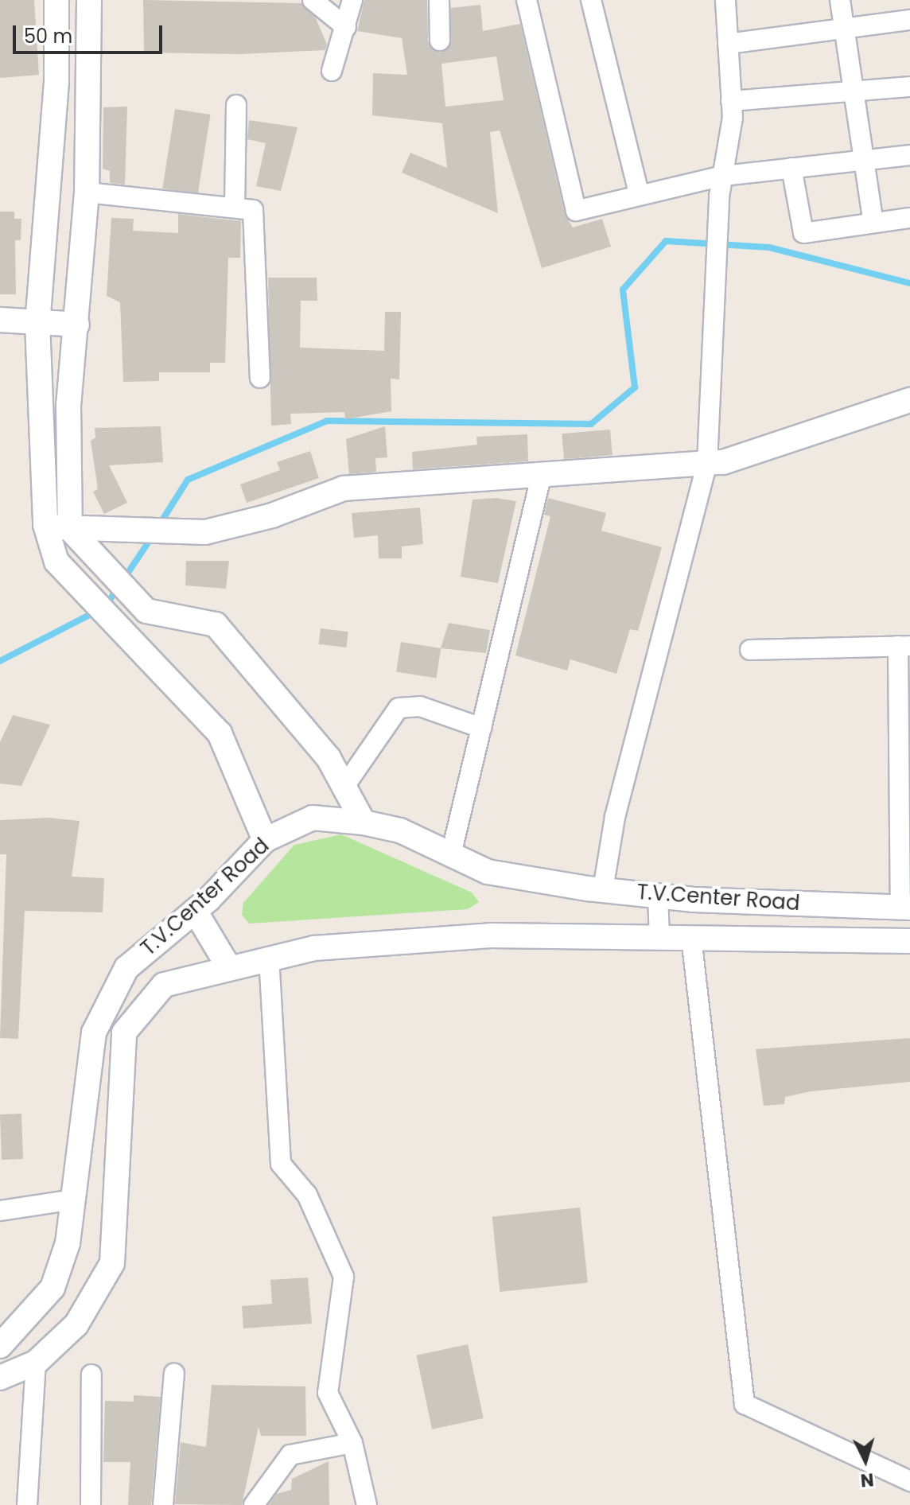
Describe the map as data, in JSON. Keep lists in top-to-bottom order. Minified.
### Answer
{"streets":{"street":["T.V.Center Road"]},"scale_bar":"50 m","north":"bottom"}
